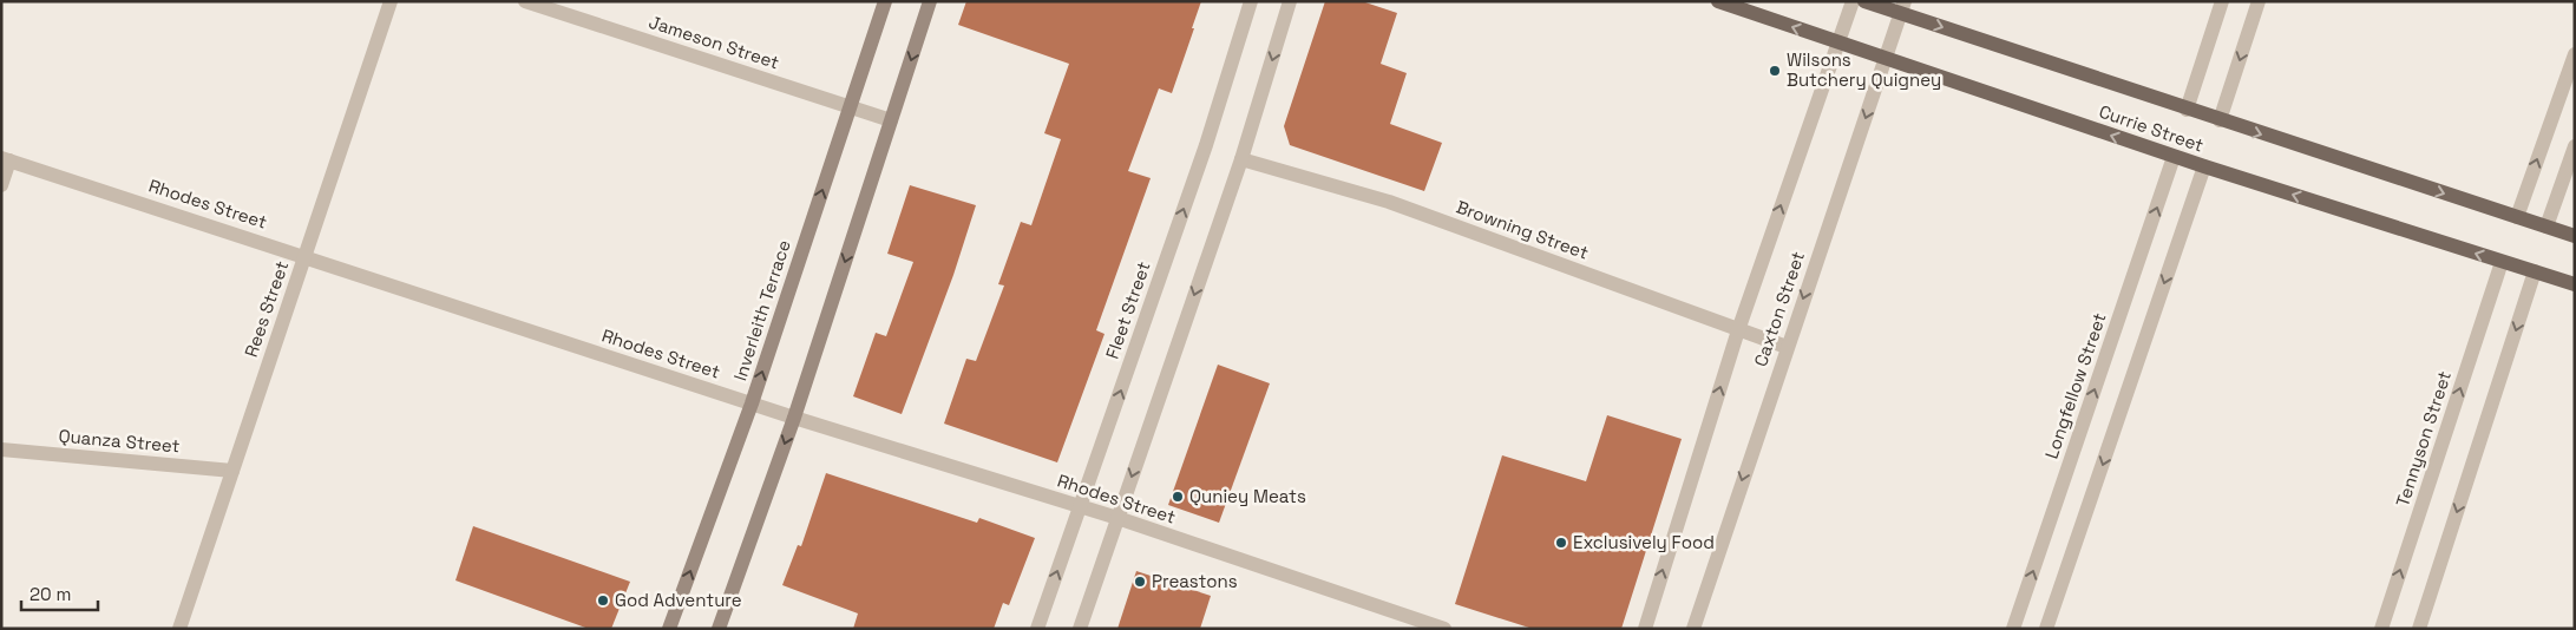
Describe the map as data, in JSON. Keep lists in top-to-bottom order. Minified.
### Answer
{"streets":{"main road":["Currie Street"],"street":["Jameson Street","Rhodes Street","Browning Street","Rees Street","Caxton Street","Inverleith Terrace","Fleet Street","Longfellow Street","Tennyson Street","Quanza Street"]},"crossings":[["Jameson Street","Inverleith Terrace"],["Currie Street","Caxton Street"],["Currie Street","Longfellow Street"],["Currie Street","Tennyson Street"],["Rhodes Street","Rees Street"],["Rhodes Street","Inverleith Terrace"],["Rhodes Street","Fleet Street"],["Browning Street","Caxton Street"],["Rees Street","Quanza Street"]],"places":["Wilsons Butchery Quigney","Quniey Meats","Exclusively Food","Preastons","God Adventure"],"scale_bar":"20 m"}
